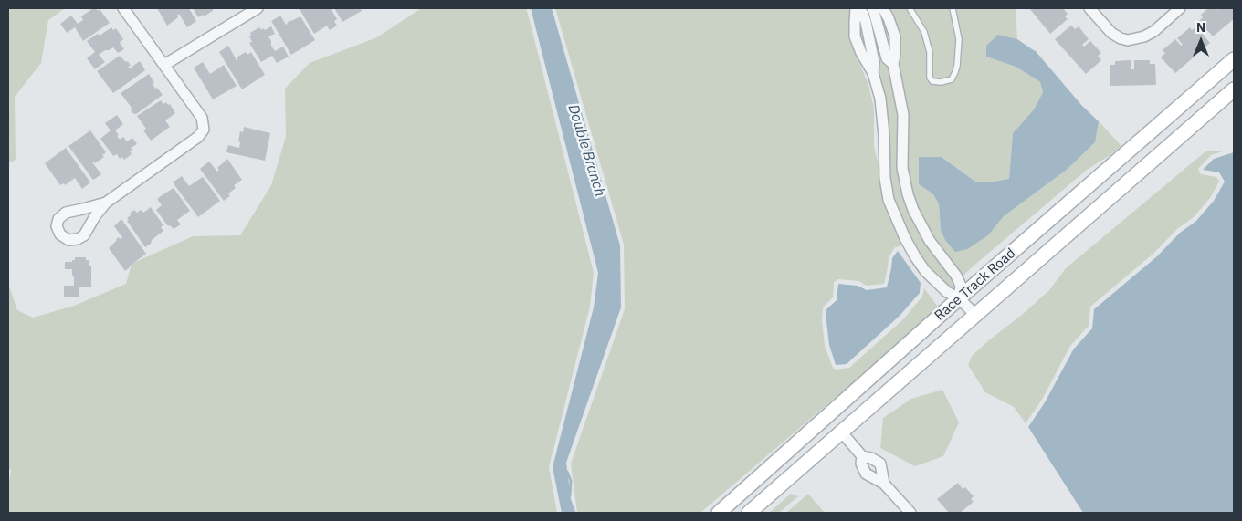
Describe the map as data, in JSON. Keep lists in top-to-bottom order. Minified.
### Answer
{"streets":{"main road":["Race Track Road"]},"water":["Double Branch"],"north":"top"}
